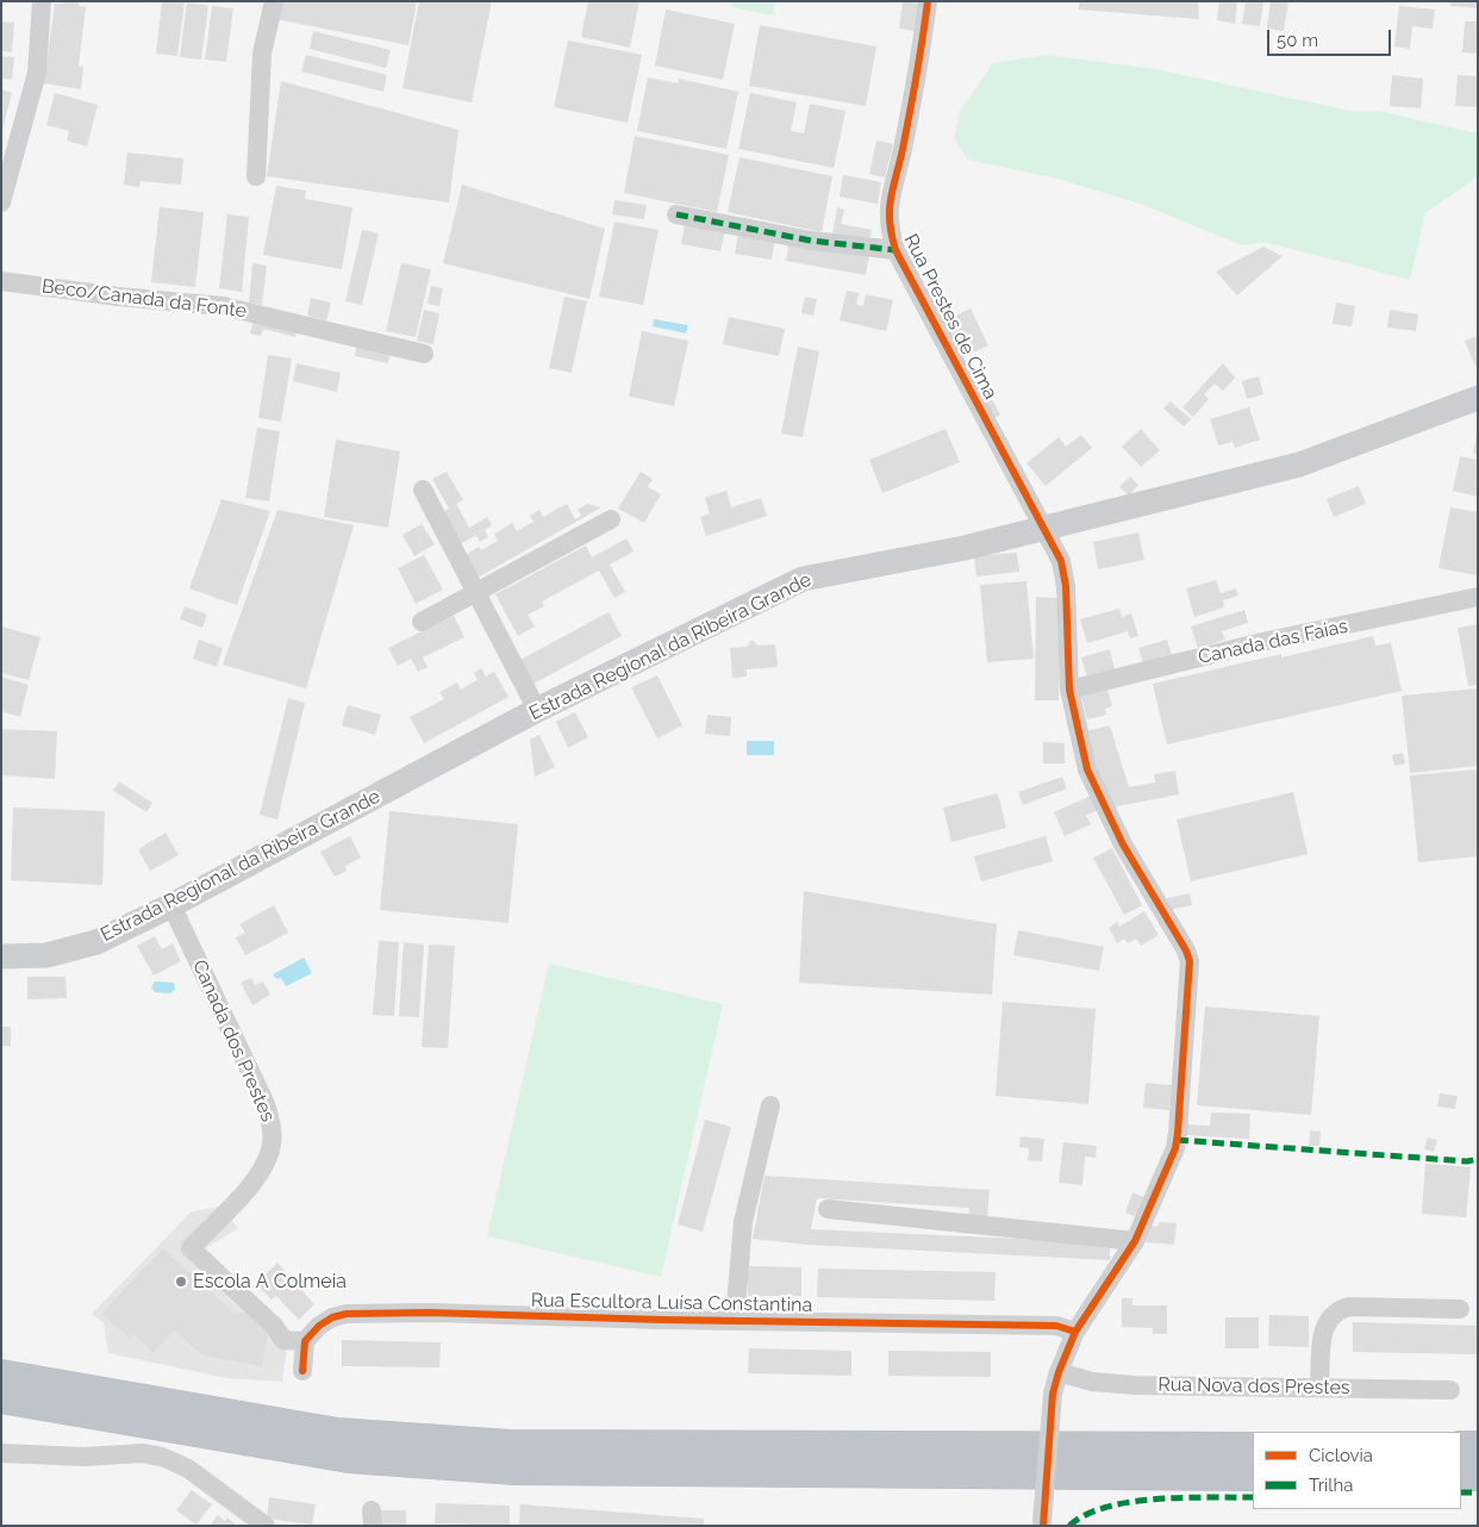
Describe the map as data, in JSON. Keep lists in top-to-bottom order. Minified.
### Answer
{"streets":{"main road":["Estrada Regional da Ribeira Grande"],"street":["Beco/Canada da Fonte","Rua Prestes de Cima","Canada das Faias","Canada dos Prestes","Rua Escultora Luísa Constantina","Rua Nova dos Prestes"]},"crossings":[["Rua Prestes de Cima","Canada das Faias"],["Rua Prestes de Cima","Estrada Regional da Ribeira Grande"],["Rua Prestes de Cima","Rua Escultora Luísa Constantina"],["Rua Prestes de Cima","Rua Nova dos Prestes"],["Estrada Regional da Ribeira Grande","Canada dos Prestes"],["Canada dos Prestes","Rua Escultora Luísa Constantina"]],"places":["Escola A Colmeia"],"legend":["Ciclovia","Trilha"],"scale_bar":"50 m"}
